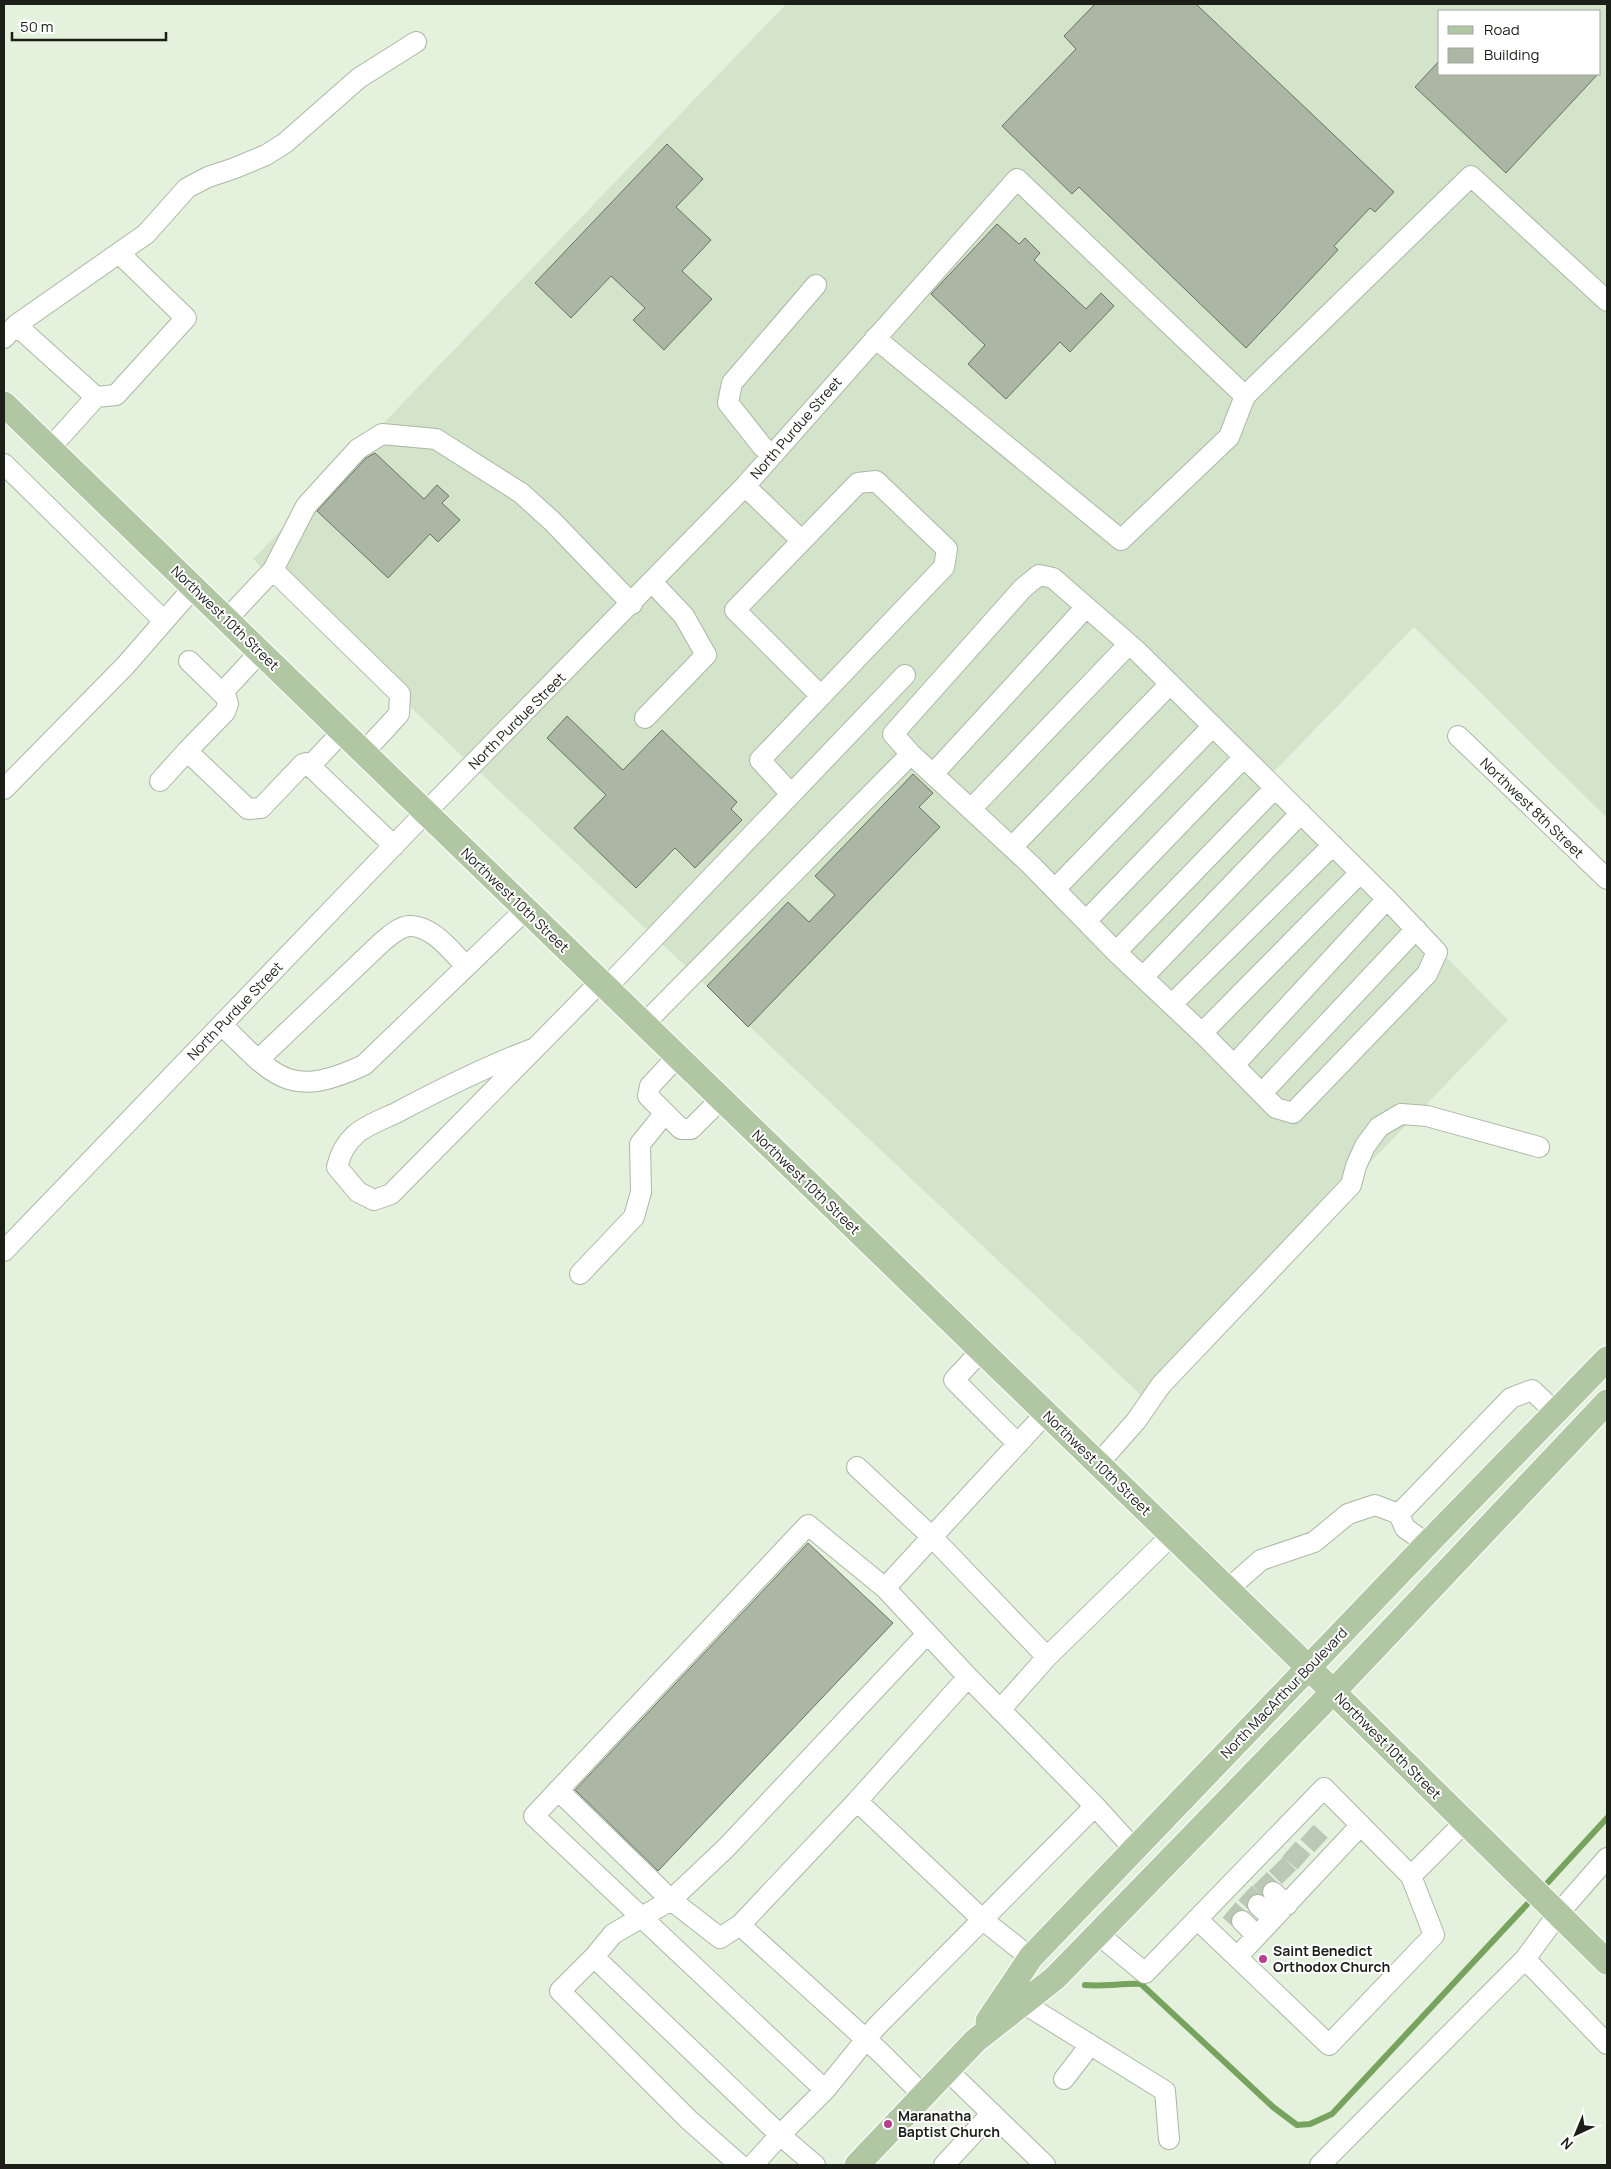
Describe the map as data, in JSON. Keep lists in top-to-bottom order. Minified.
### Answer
{"streets":{"main road":["Northwest 10th Street","North MacArthur Boulevard"],"street":["North Purdue Street","Northwest 8th Street"]},"crossings":[["North Purdue Street","Northwest 10th Street"],["Northwest 10th Street","North MacArthur Boulevard"]],"places":["Saint Benedict Orthodox Church","Maranatha Baptist Church"],"legend":["Road","Building"],"scale_bar":"50 m","north":"bottom left"}
